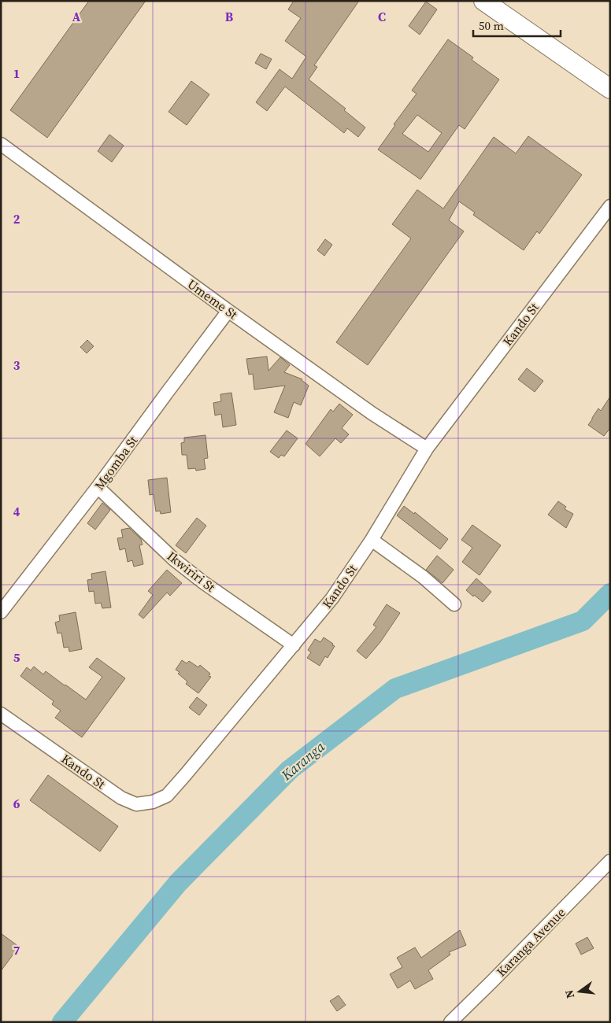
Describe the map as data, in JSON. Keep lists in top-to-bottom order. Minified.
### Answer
{"streets":{"street":["Umeme St","Kando St","Mgomba St","Ikwiriri St","Karanga Avenue"]},"crossings":[["Umeme St","Kando St"],["Umeme St","Mgomba St"],["Kando St","Ikwiriri St"],["Mgomba St","Ikwiriri St"]],"water":["Karanga"],"scale_bar":"50 m","north":"left","grid":{"columns":["A","B","C"],"rows":["1","2","3","4","5","6","7"]}}
